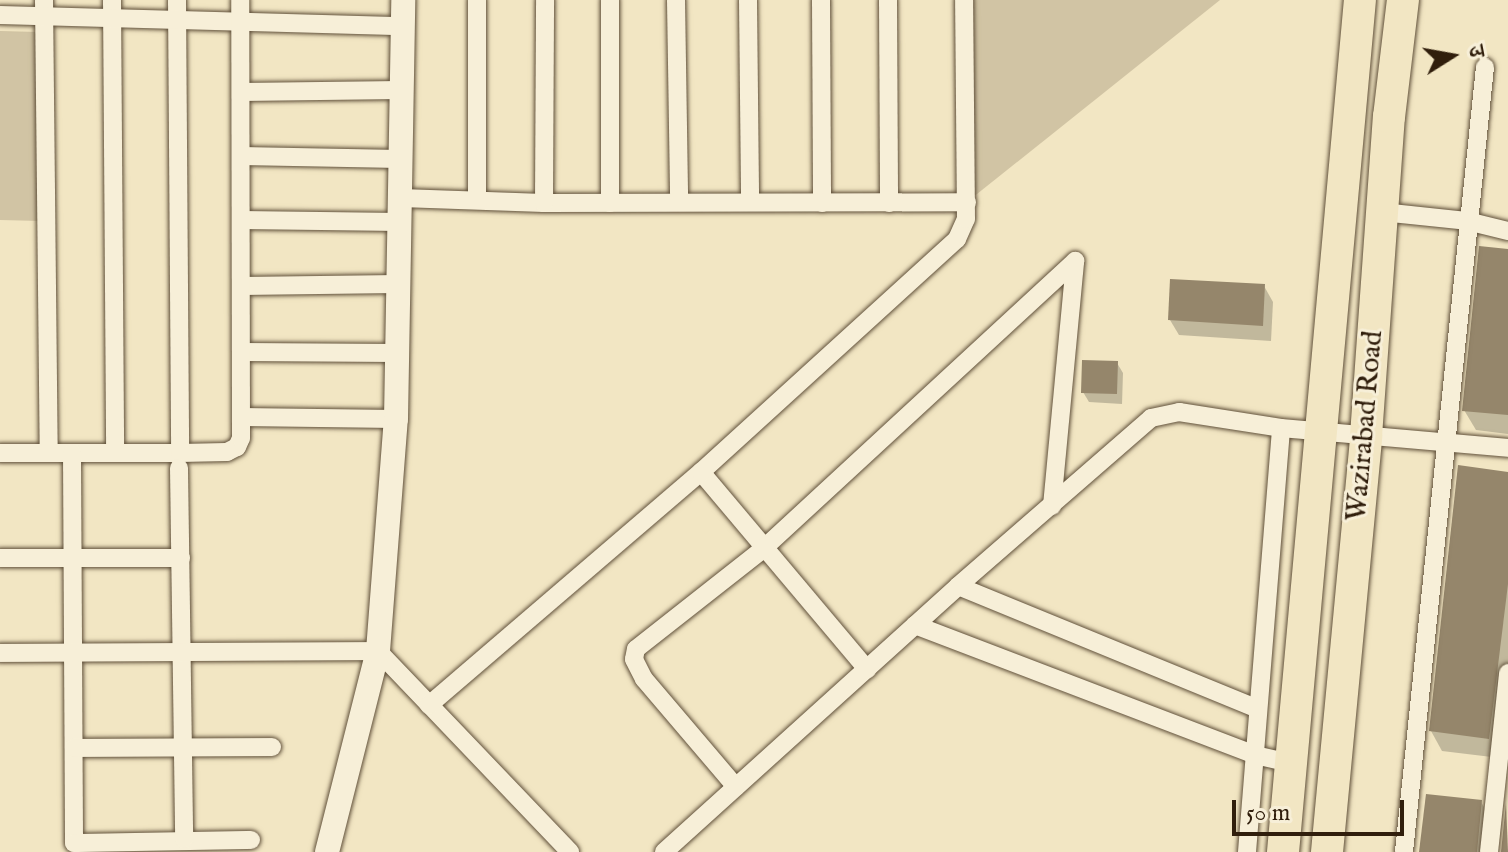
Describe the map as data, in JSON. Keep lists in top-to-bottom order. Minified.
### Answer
{"streets":{"highway":["Wazirabad Road"]},"scale_bar":"50 m","north":"right"}
